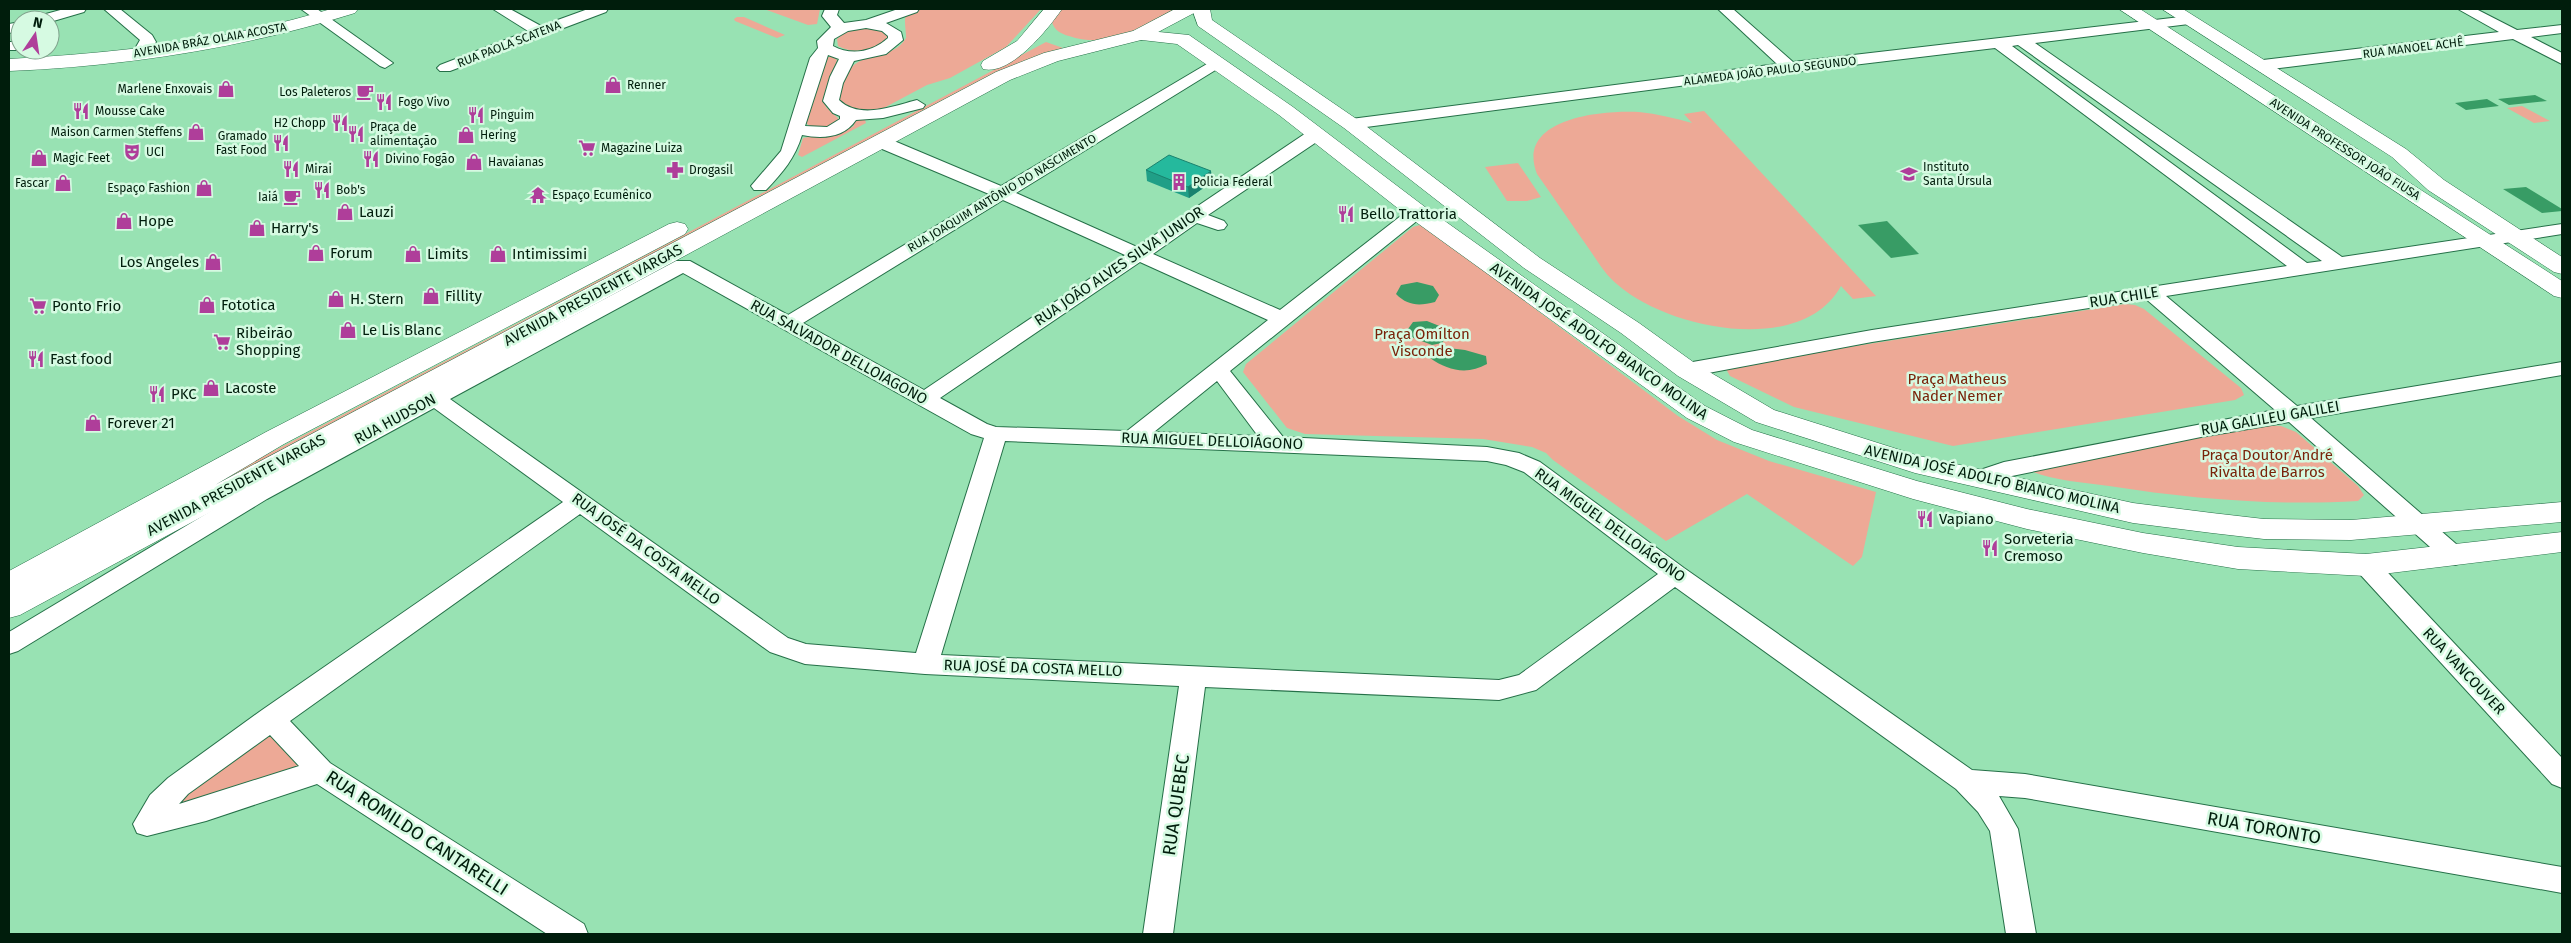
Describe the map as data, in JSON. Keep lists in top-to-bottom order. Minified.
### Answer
{"streets":{"main road":["AVENIDA BRÁZ OLAIA ACOSTA","AVENIDA PROFESSOR JOÃO FIUSA","AVENIDA PRESIDENTE VARGAS","AVENIDA JOSÉ ADOLFO BIANCO MOLINA"],"street":["RUA PAOLA SCATENA","RUA MANOEL ACHÊ","ALAMEDA JOÃO PAULO SEGUNDO","RUA JOAQUIM ANTÔNIO DO NASCIMENTO","RUA JOÃO ALVES SILVA JUNIOR","RUA CHILE","RUA SALVADOR DELLOIAGONO","RUA GALILEU GALILEI","RUA HUDSON","RUA MIGUEL DELLOIÁGONO","RUA JOSÉ DA COSTA MELLO","RUA VANCOUVER","RUA QUEBEC","RUA TORONTO","RUA ROMILDO CANTARELLI"]},"crossings":[["RUA MANOEL ACHÊ","AVENIDA PROFESSOR JOÃO FIUSA"],["ALAMEDA JOÃO PAULO SEGUNDO","AVENIDA PROFESSOR JOÃO FIUSA"],["ALAMEDA JOÃO PAULO SEGUNDO","AVENIDA JOSÉ ADOLFO BIANCO MOLINA"],["AVENIDA PROFESSOR JOÃO FIUSA","RUA CHILE"],["RUA JOAQUIM ANTÔNIO DO NASCIMENTO","AVENIDA JOSÉ ADOLFO BIANCO MOLINA"],["RUA JOAQUIM ANTÔNIO DO NASCIMENTO","RUA SALVADOR DELLOIAGONO"],["RUA JOÃO ALVES SILVA JUNIOR","AVENIDA JOSÉ ADOLFO BIANCO MOLINA"],["RUA JOÃO ALVES SILVA JUNIOR","RUA SALVADOR DELLOIAGONO"],["AVENIDA PRESIDENTE VARGAS","AVENIDA JOSÉ ADOLFO BIANCO MOLINA"],["RUA CHILE","AVENIDA JOSÉ ADOLFO BIANCO MOLINA"],["AVENIDA JOSÉ ADOLFO BIANCO MOLINA","RUA GALILEU GALILEI"],["AVENIDA JOSÉ ADOLFO BIANCO MOLINA","RUA VANCOUVER"],["RUA SALVADOR DELLOIAGONO","RUA HUDSON"],["RUA SALVADOR DELLOIAGONO","RUA MIGUEL DELLOIÁGONO"],["RUA HUDSON","RUA JOSÉ DA COSTA MELLO"],["RUA MIGUEL DELLOIÁGONO","RUA JOSÉ DA COSTA MELLO"],["RUA MIGUEL DELLOIÁGONO","RUA TORONTO"],["RUA JOSÉ DA COSTA MELLO","RUA QUEBEC"]],"parks":["Praça Omílton Visconde","Praça Matheus Nader Nemer","Praça Doutor André Rivalta de Barros"],"places":{"shop":["Renner","Marlene Enxovais","Maison Carmen Steffens","Hering","Magic Feet","Havaianas","Fascar","Espaço Fashion","Lauzi","Hope","Harry's","Forum","Limits","Intimissimi","Los Angeles","Fillity","H. Stern","Fototica","Le Lis Blanc","Lacoste","Forever 21"],"cafe":["Los Paleteros","Iaiá"],"restaurant":["Fogo Vivo","Mousse Cake","Pinguim","H2 Chopp","Praça de alimentação","Gramado Fast Food","Divino Fogão","Mirai","Bob's","Bello Trattoria","Fast food","PKC","Vapiano","Sorveteria Cremoso"],"supermarket":["Magazine Luiza","Ponto Frio","Ribeirão Shopping"],"theatre":["UCI"],"pharmacy":["Drogasil"],"school or university":["Instituto Santa Úrsula"],"building":["Policia Federal"],"temple":["Espaço Ecumênico"]},"north":"top"}
